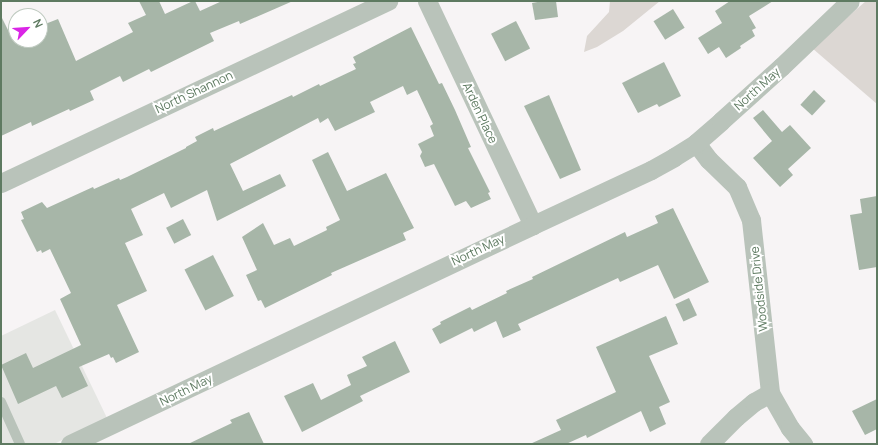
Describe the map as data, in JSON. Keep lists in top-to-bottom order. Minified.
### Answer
{"streets":{"street":["North May","North Shannon","Arden Place","Woodside Drive"]},"crossings":[["North May","Arden Place"],["North May","Woodside Drive"]],"north":"top right"}
